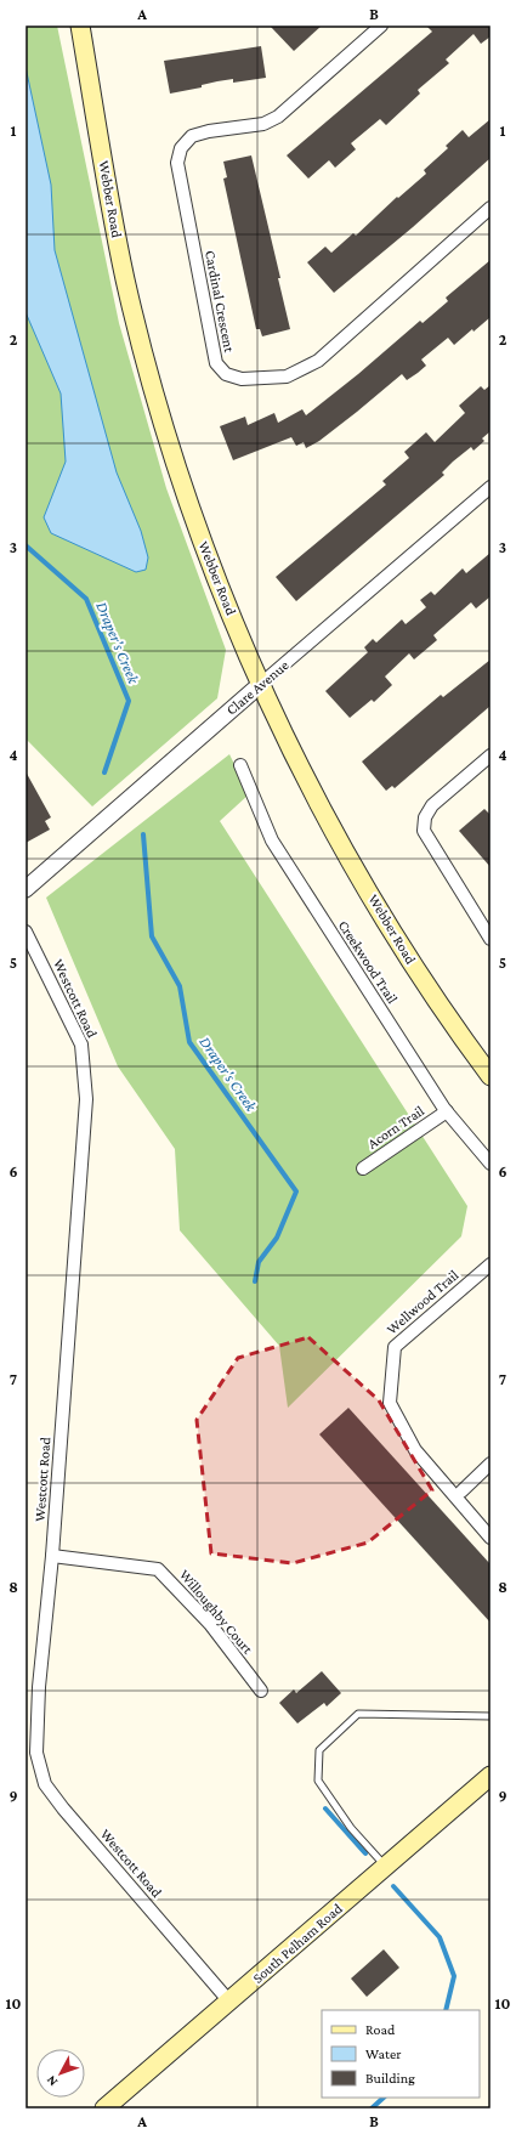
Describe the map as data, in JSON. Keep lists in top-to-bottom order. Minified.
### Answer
{"streets":{"main road":["Webber Road","South Pelham Road"],"street":["Cardinal Crescent","Clare Avenue","Creekwood Trail","Westcott Road","Acorn Trail","Wellwood Trail","Willoughby Court"]},"crossings":[["Webber Road","Clare Avenue"],["Creekwood Trail","Acorn Trail"],["Westcott Road","Willoughby Court"],["Westcott Road","South Pelham Road"]],"water":["Draper's Creek"],"legend":["Road","Water","Building"],"north":"bottom left","grid":{"columns":["A","B"],"rows":["1","2","3","4","5","6","7","8","9","10"]}}
